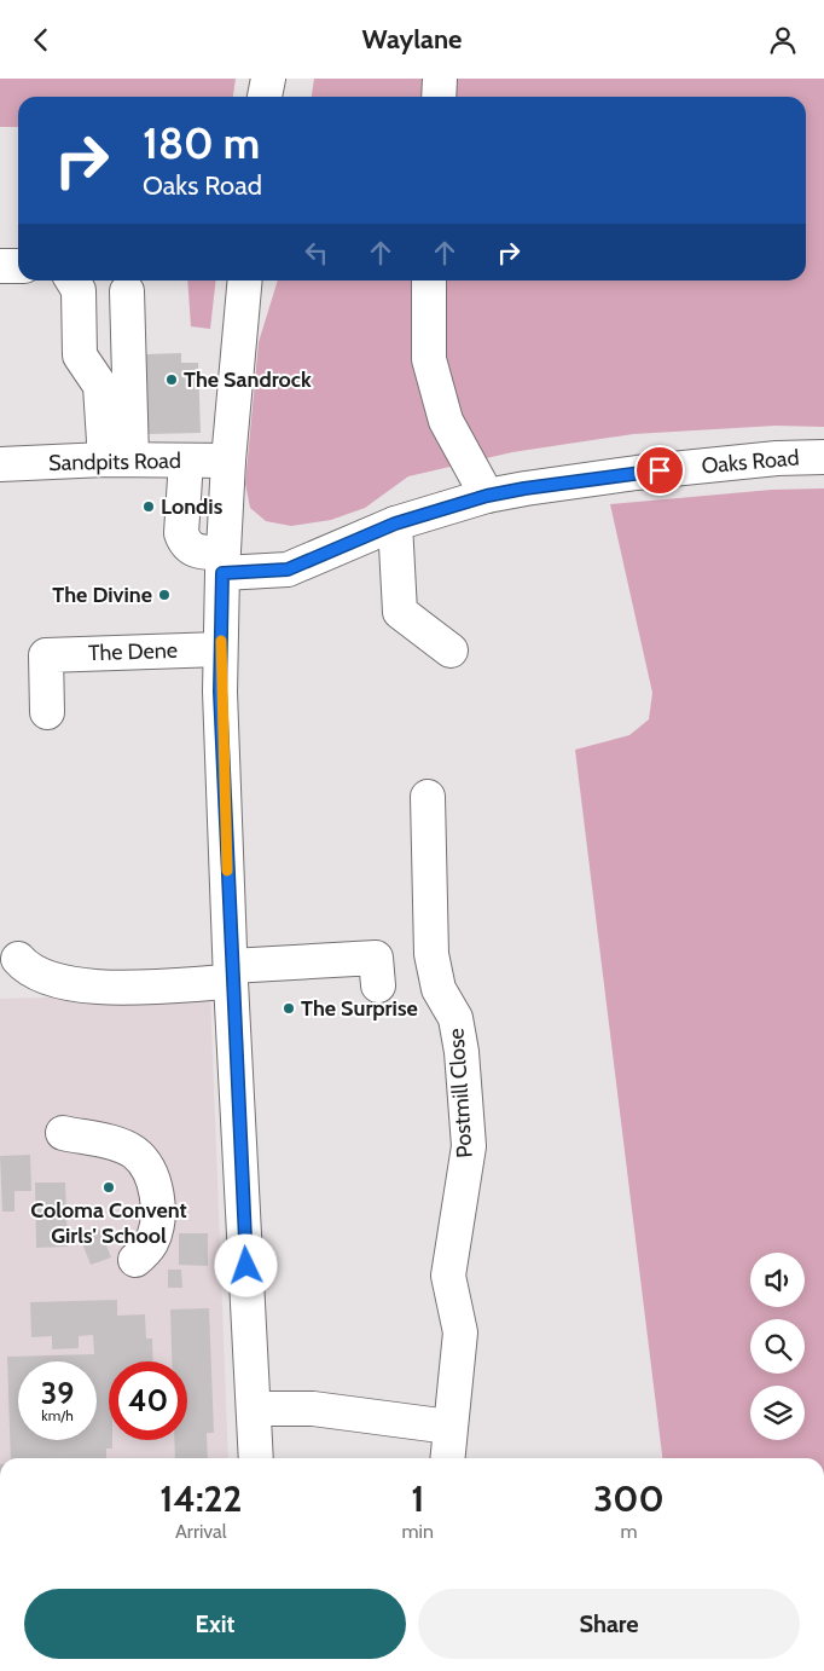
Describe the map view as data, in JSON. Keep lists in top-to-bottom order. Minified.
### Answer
{"streets":{"street":["Sandpits Road","Oaks Road","The Dene","Postmill Close"]},"crossings":[["Sandpits Road","Oaks Road"]],"places":["The Sandrock","Londis","The Divine","The Surprise","Coloma Convent Girls' School"],"page":{"header":"Waylane","turn":["180 m","Oaks Road"],"speed":"39 km/h","limit":"40","eta":["14:22","Arrival","1","min","300","m"],"buttons":["Exit","Share"]}}
